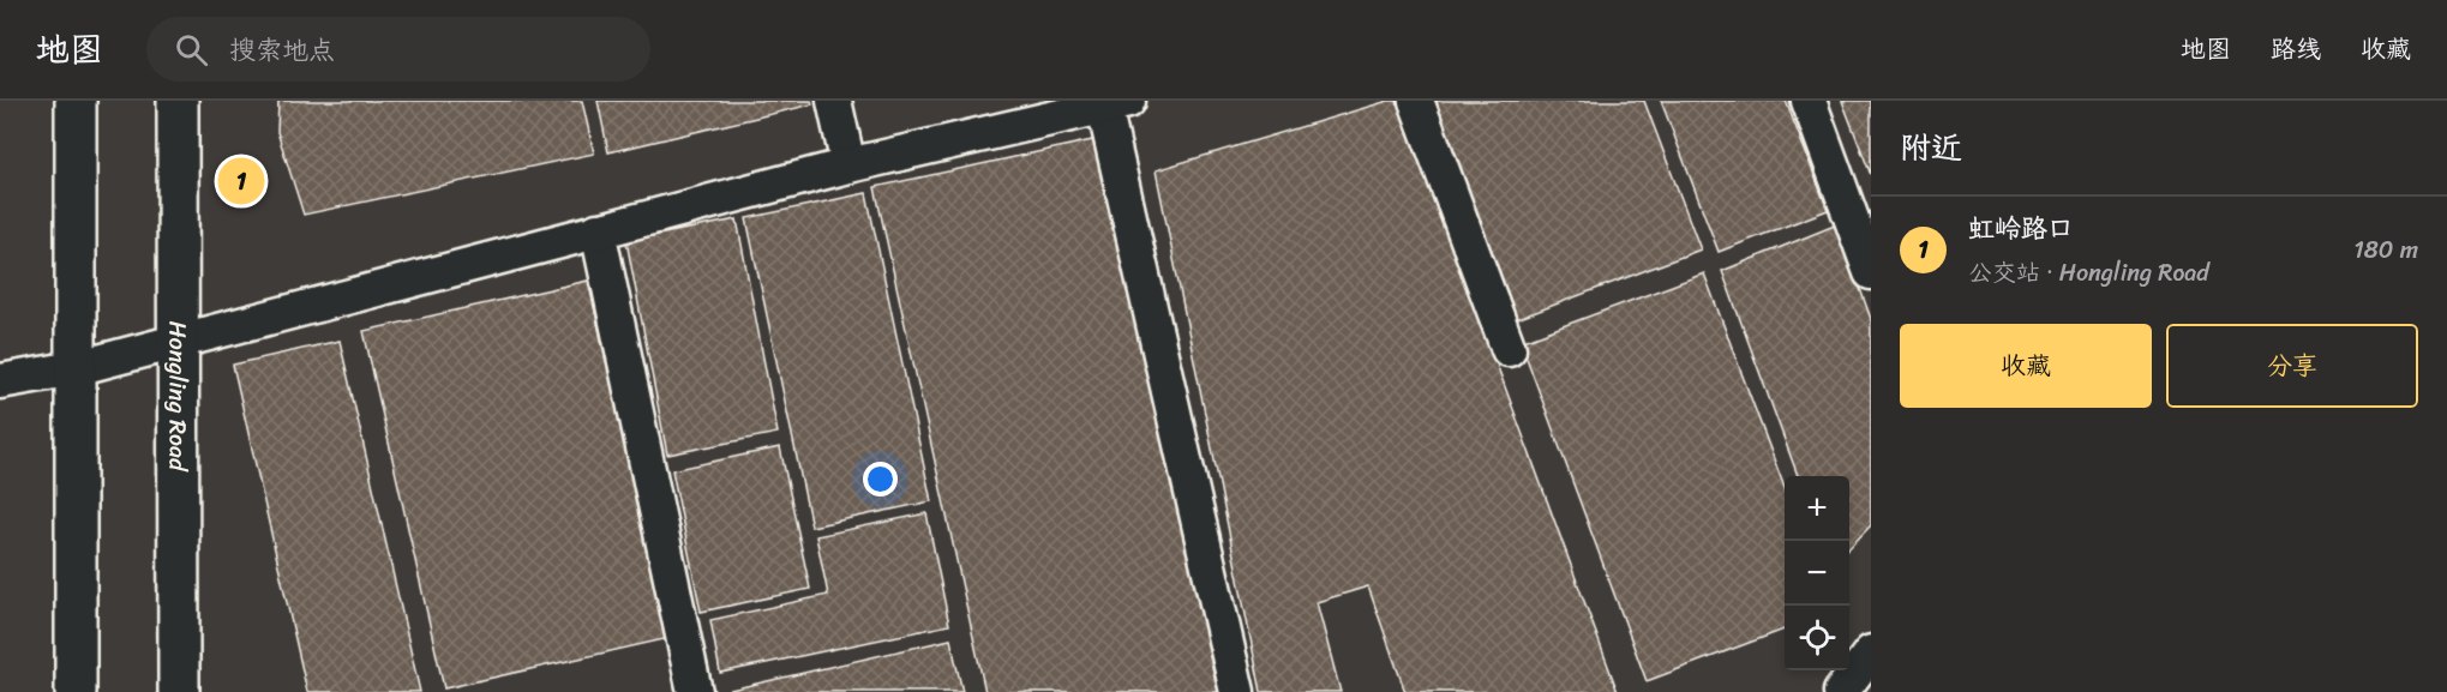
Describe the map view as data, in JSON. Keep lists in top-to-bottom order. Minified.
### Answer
{"streets":{"main road":["Hongling Road"]},"page":{"header":"地图","search":"搜索地点","nav":["地图","路线","收藏"],"heading":"附近","pins":"1","list":[{"mark":"1","name":"虹岭路口","note":"公交站 · Hongling Road","value":"180 m"}],"buttons":["收藏","分享"],"map_buttons":["+","−"]}}
